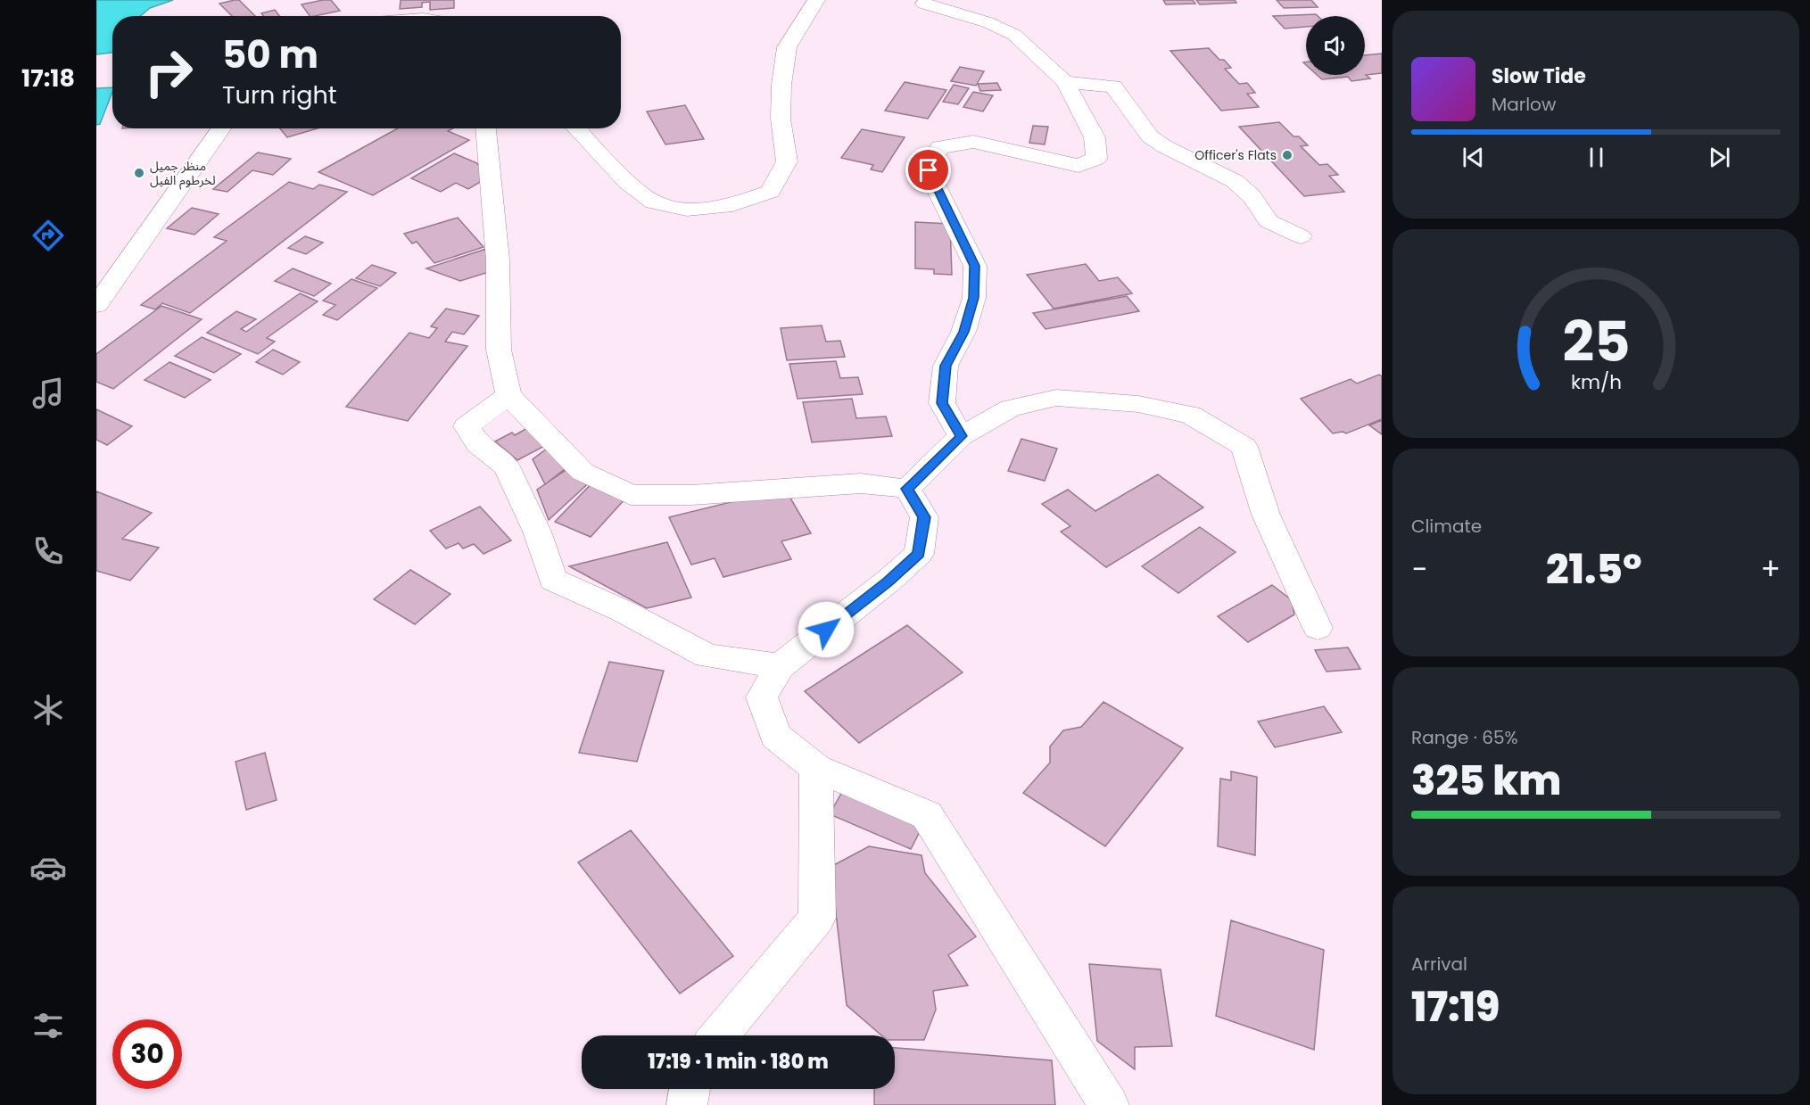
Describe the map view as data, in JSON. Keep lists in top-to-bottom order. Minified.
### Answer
{"places":["Officer's Flats","منظر جميل لخرطوم الفيل"],"page":{"tabs":"17:18","turn":["50 m","Turn right"],"song":["Slow Tide","Marlow"],"tile":["Climate",["Range · 65%","325 km"],["Arrival","17:19"]],"heat":["−","21.5°","+"],"limit":"30","trip":"17:19 · 1 min · 180 m","gauge":["25","km/h"]}}
